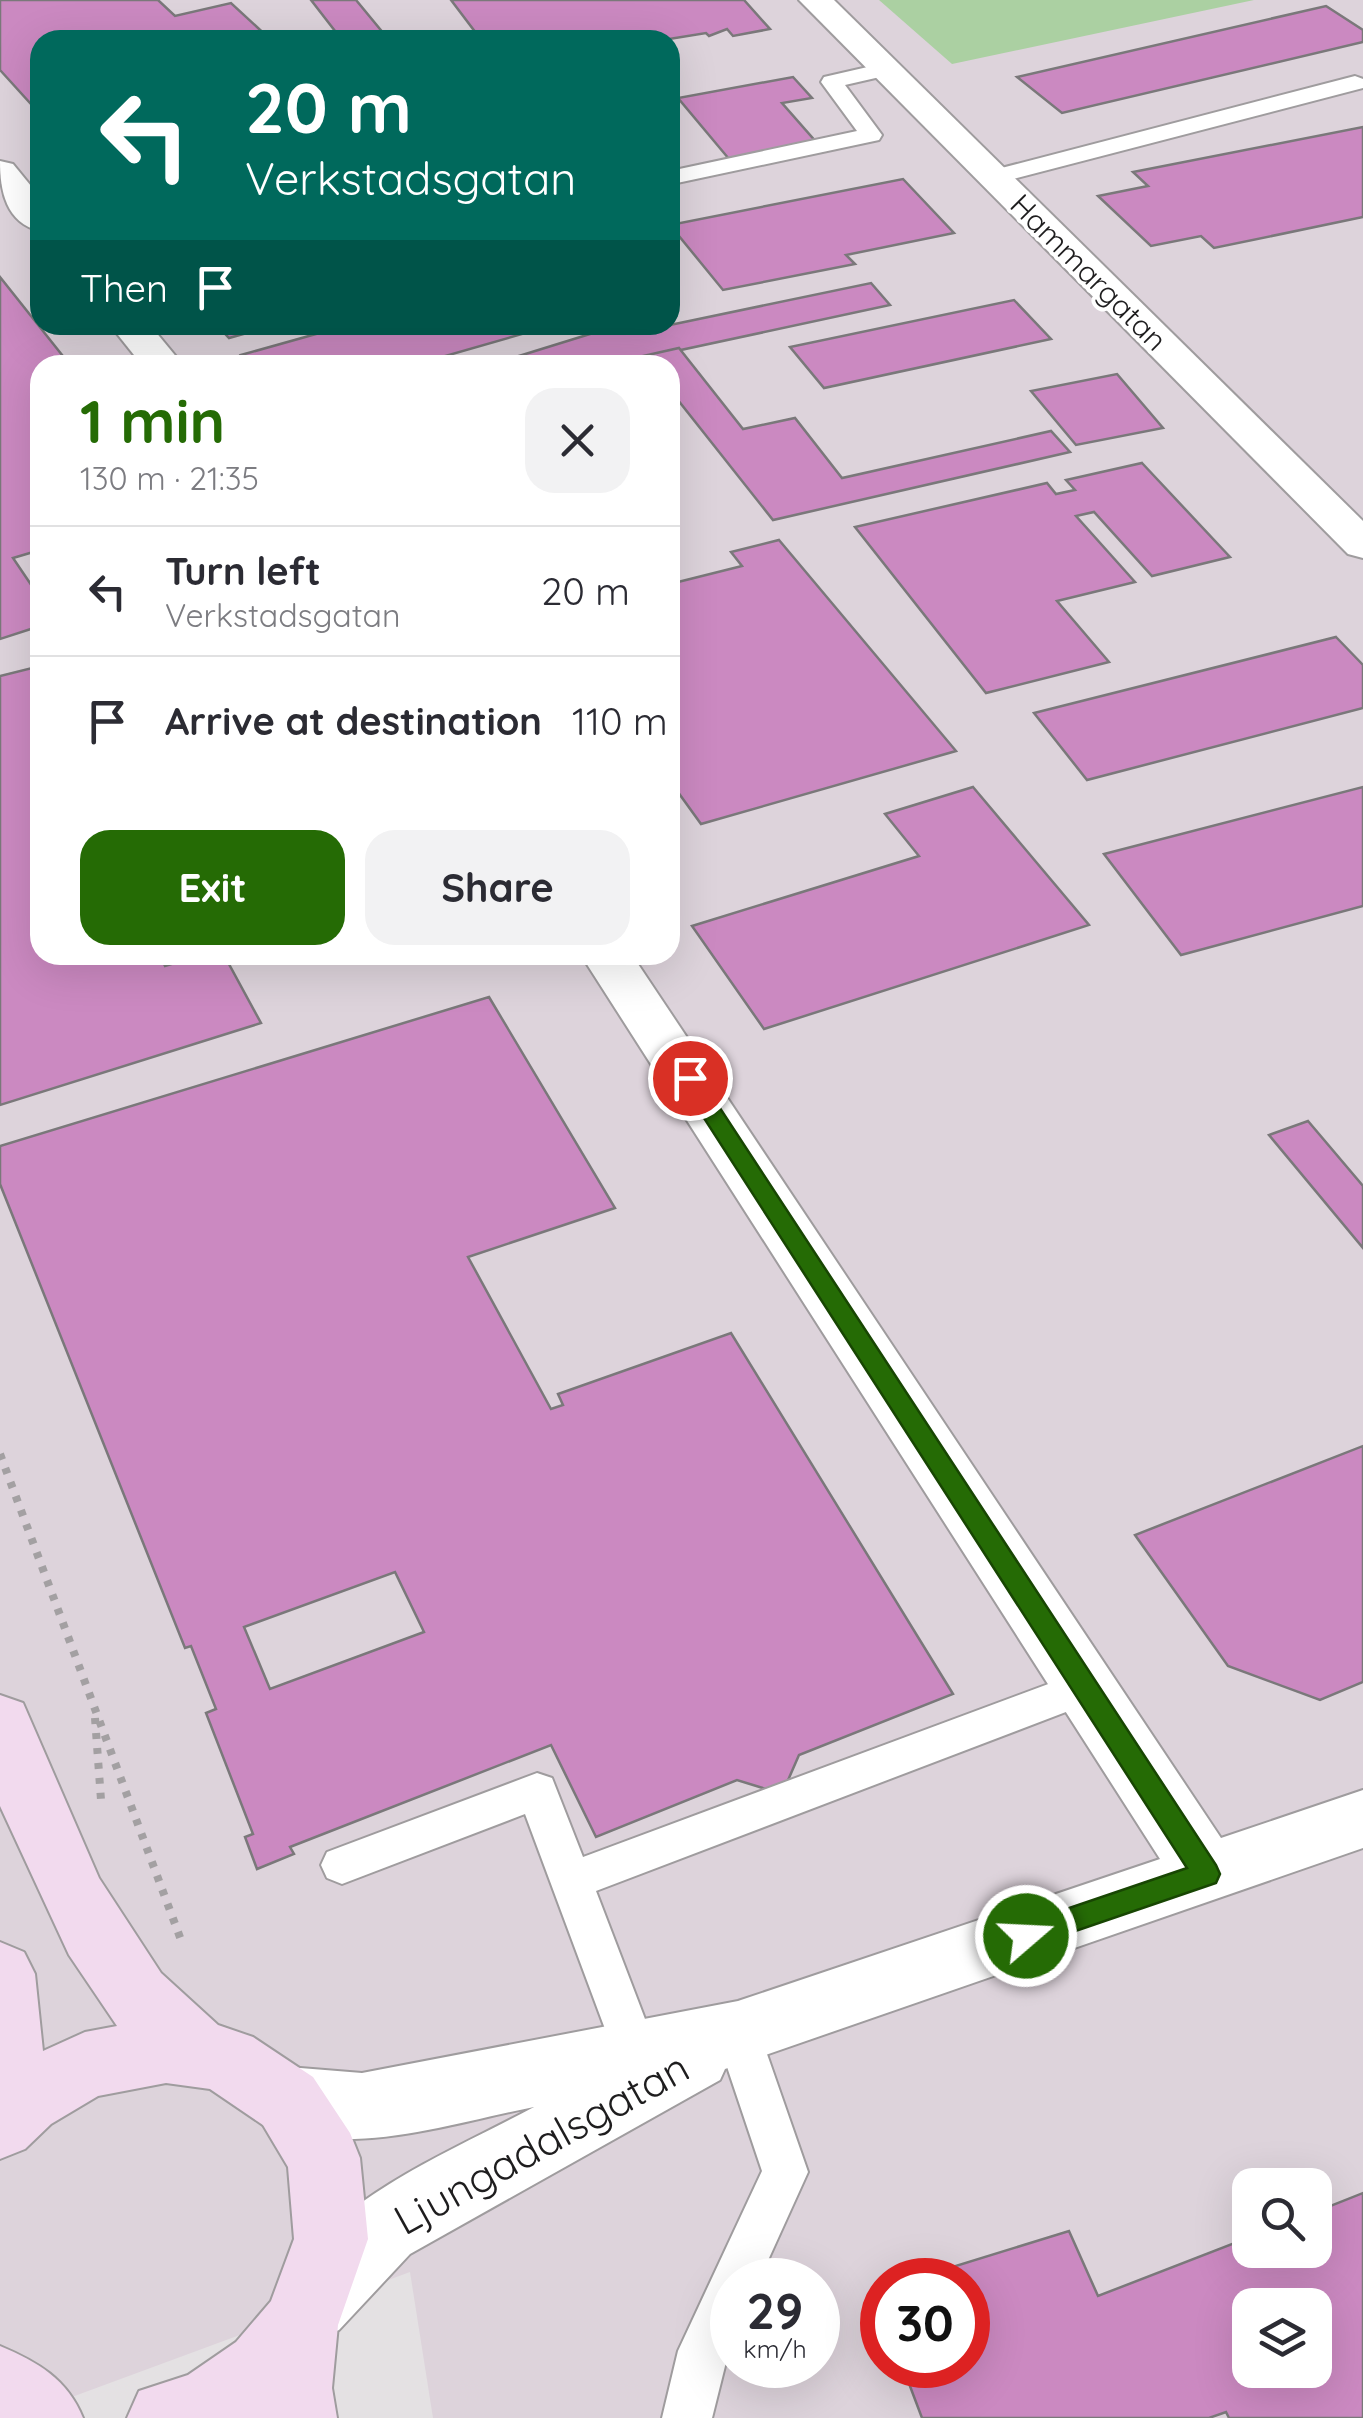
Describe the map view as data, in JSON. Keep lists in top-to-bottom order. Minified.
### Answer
{"streets":{"street":["Hammargatan","Ljungadalsgatan"]},"page":{"turn":["20 m","Verkstadsgatan"],"then":"Then","heading":["1 min","130 m · 21:35"],"list":[{"name":"Turn left","note":"Verkstadsgatan","value":"20 m"},{"name":"Arrive at destination","value":"110 m"}],"buttons":["Exit","Share"],"speed":"29 km/h","limit":"30"}}
